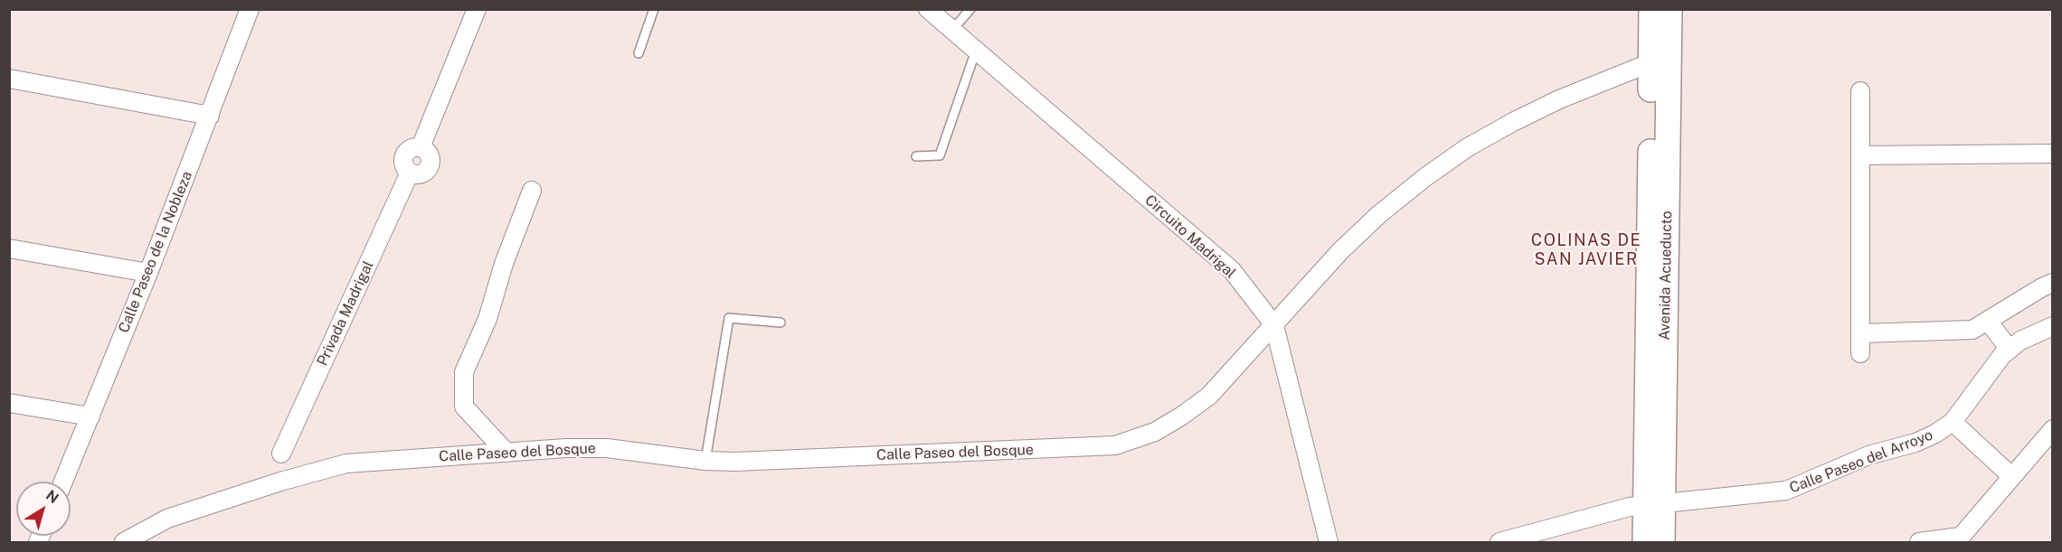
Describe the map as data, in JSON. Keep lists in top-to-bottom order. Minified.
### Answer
{"streets":{"main road":["Avenida Acueducto"],"street":["Circuito Madrigal","Calle Paseo de la Nobleza","Privada Madrigal","Calle Paseo del Bosque","Calle Paseo del Arroyo"]},"crossings":[["Circuito Madrigal","Calle Paseo del Bosque"],["Avenida Acueducto","Calle Paseo del Bosque"],["Avenida Acueducto","Calle Paseo del Arroyo"]],"districts":["COLINAS DE SAN JAVIER"],"north":"top right"}
